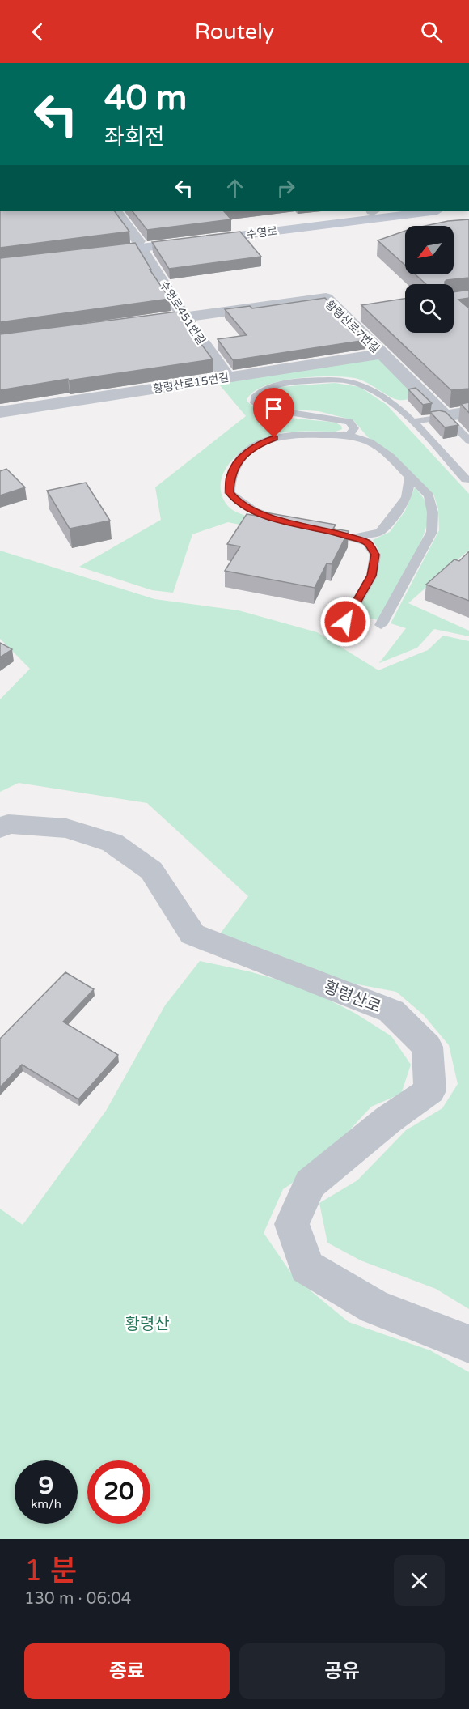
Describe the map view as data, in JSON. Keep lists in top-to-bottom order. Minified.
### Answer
{"streets":{"main road":["수영로"],"street":["수영로451번길","황령산로7번길","황령산로15번길","황령산로"]},"crossings":[["수영로","수영로451번길"],["수영로451번길","황령산로7번길"],["수영로451번길","황령산로15번길"],["황령산로7번길","황령산로15번길"]],"parks":["황령산"],"north":"bottom left","page":{"header":"Routely","turn":["40 m","좌회전"],"speed":"9 km/h","limit":"20","heading":["1 분","130 m · 06:04"],"buttons":["종료","공유"]}}
